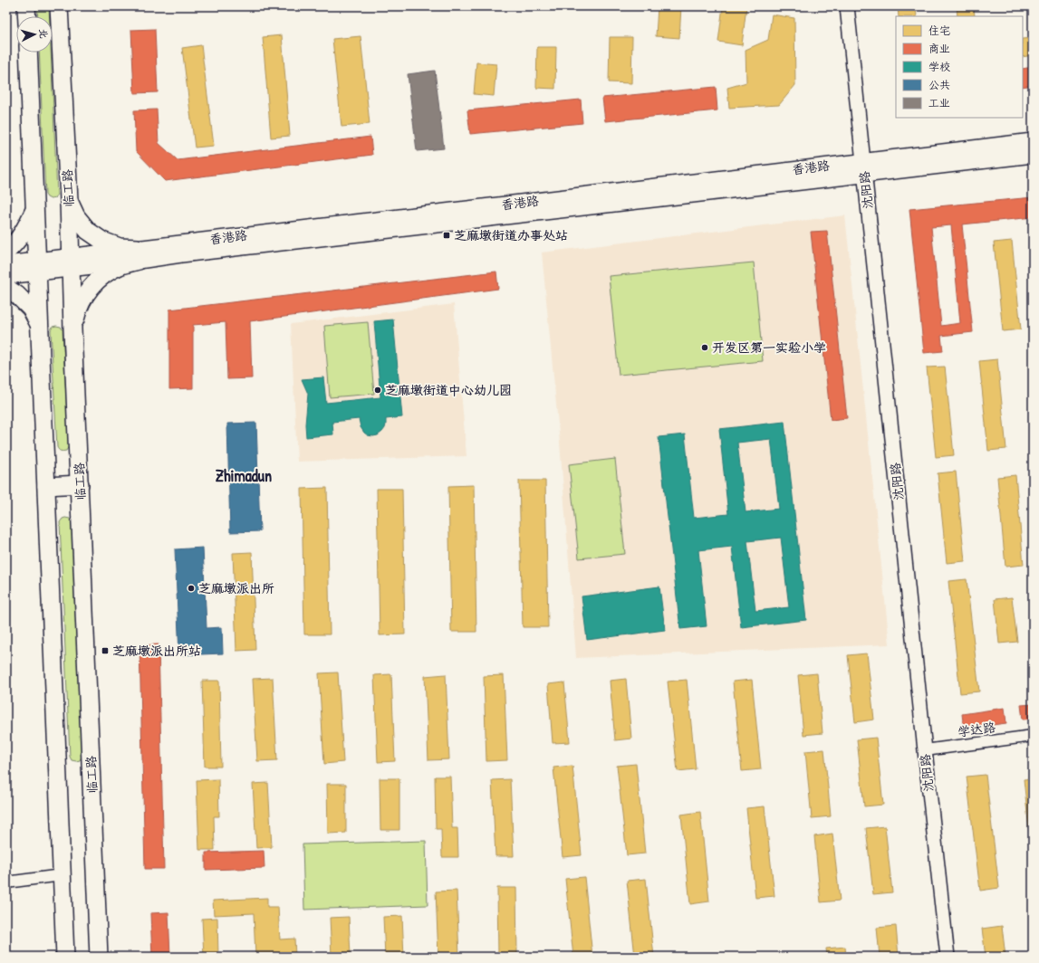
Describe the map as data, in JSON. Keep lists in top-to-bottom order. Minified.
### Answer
{"streets":{"main road":["香港路","临工路"],"street":["沈阳路","学达路"]},"crossings":[["香港路","临工路"],["香港路","沈阳路"],["沈阳路","学达路"]],"districts":["Zhimadun"],"places":{"transit":["芝麻墩街道办事处站","芝麻墩派出所站"],"other":["开发区第一实验小学","芝麻墩街道中心幼儿园","芝麻墩派出所"]},"legend":["住宅","商业","学校","公共","工业"],"north":"right"}
